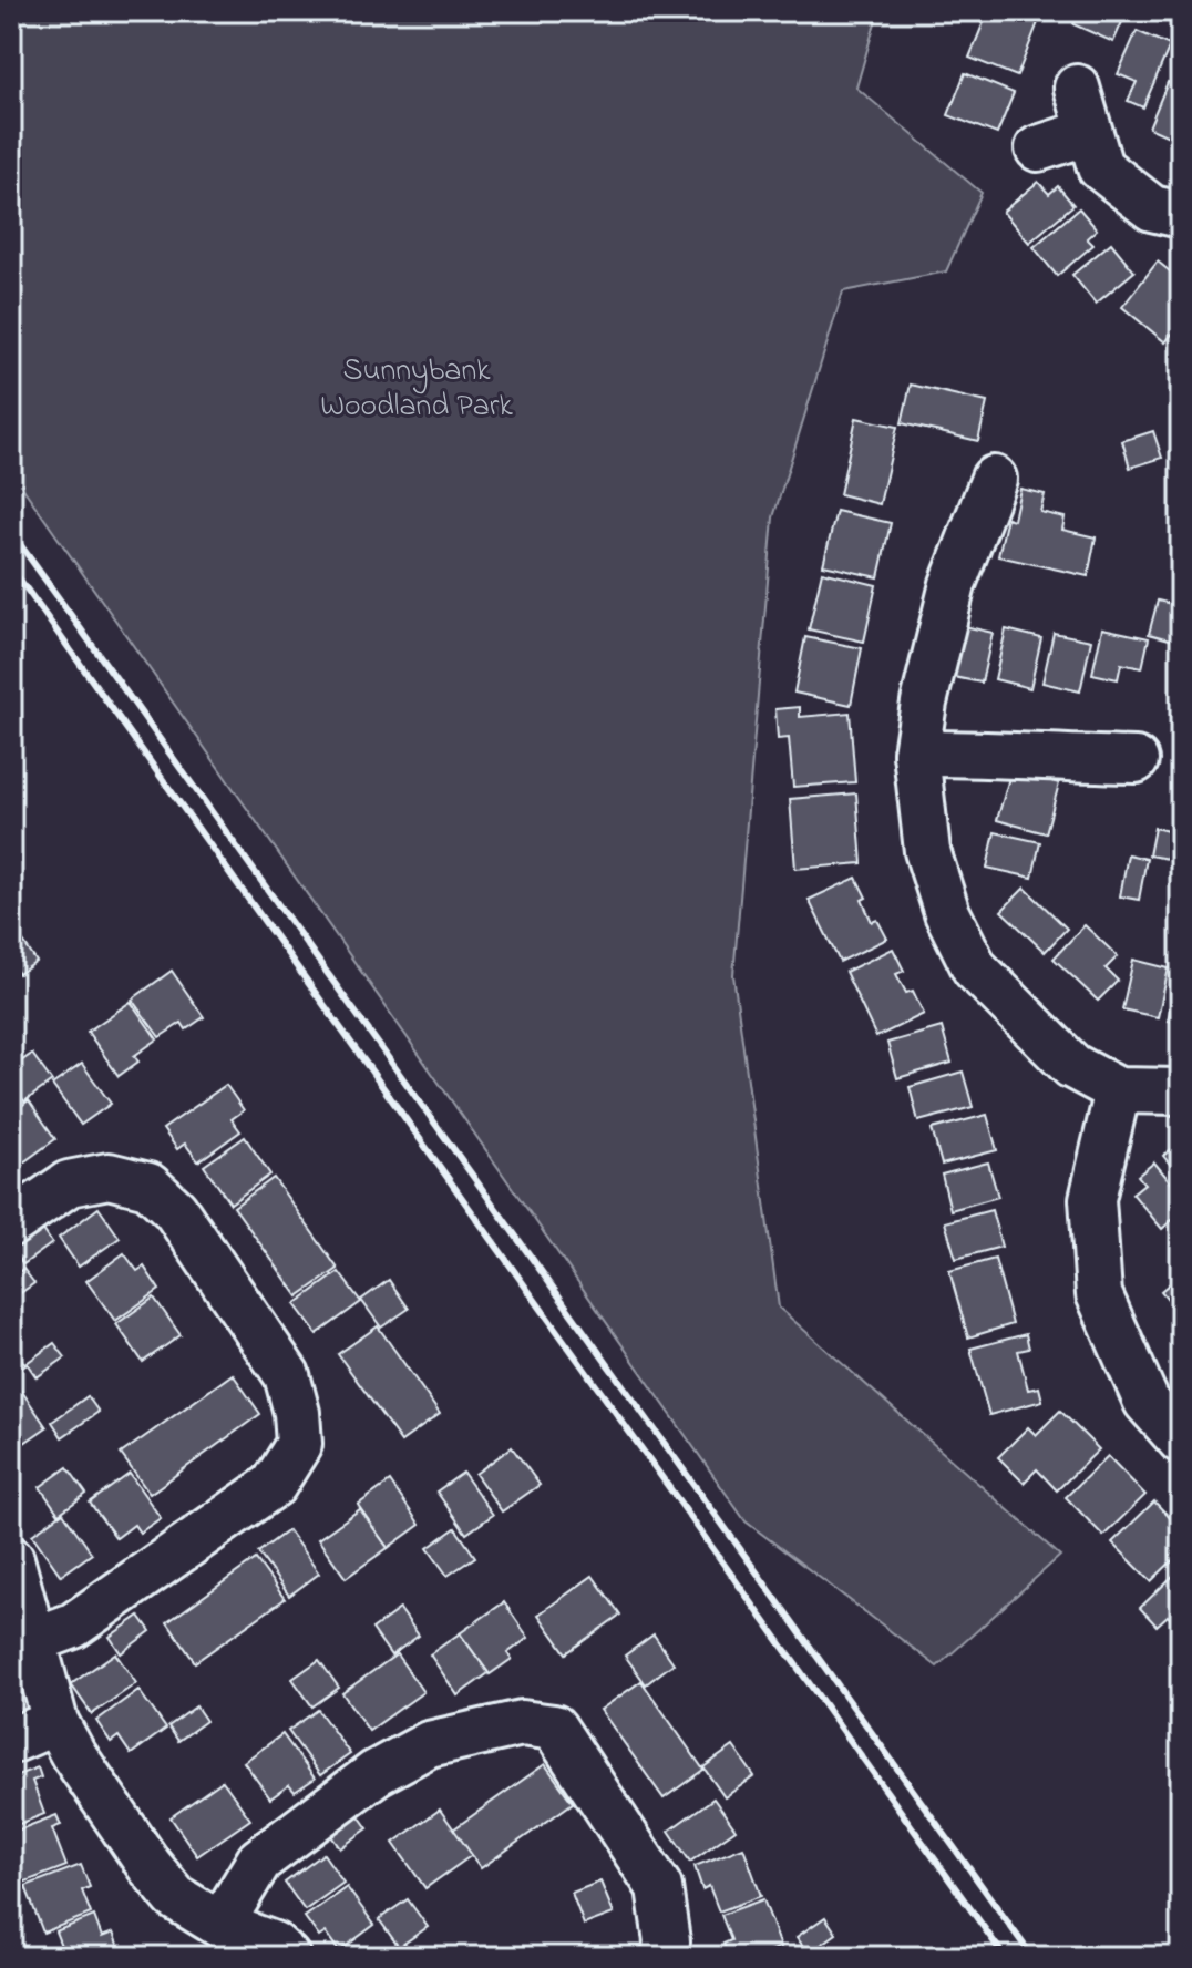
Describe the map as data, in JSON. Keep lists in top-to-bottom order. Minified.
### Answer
{"parks":["Sunnybank Woodland Park"]}
